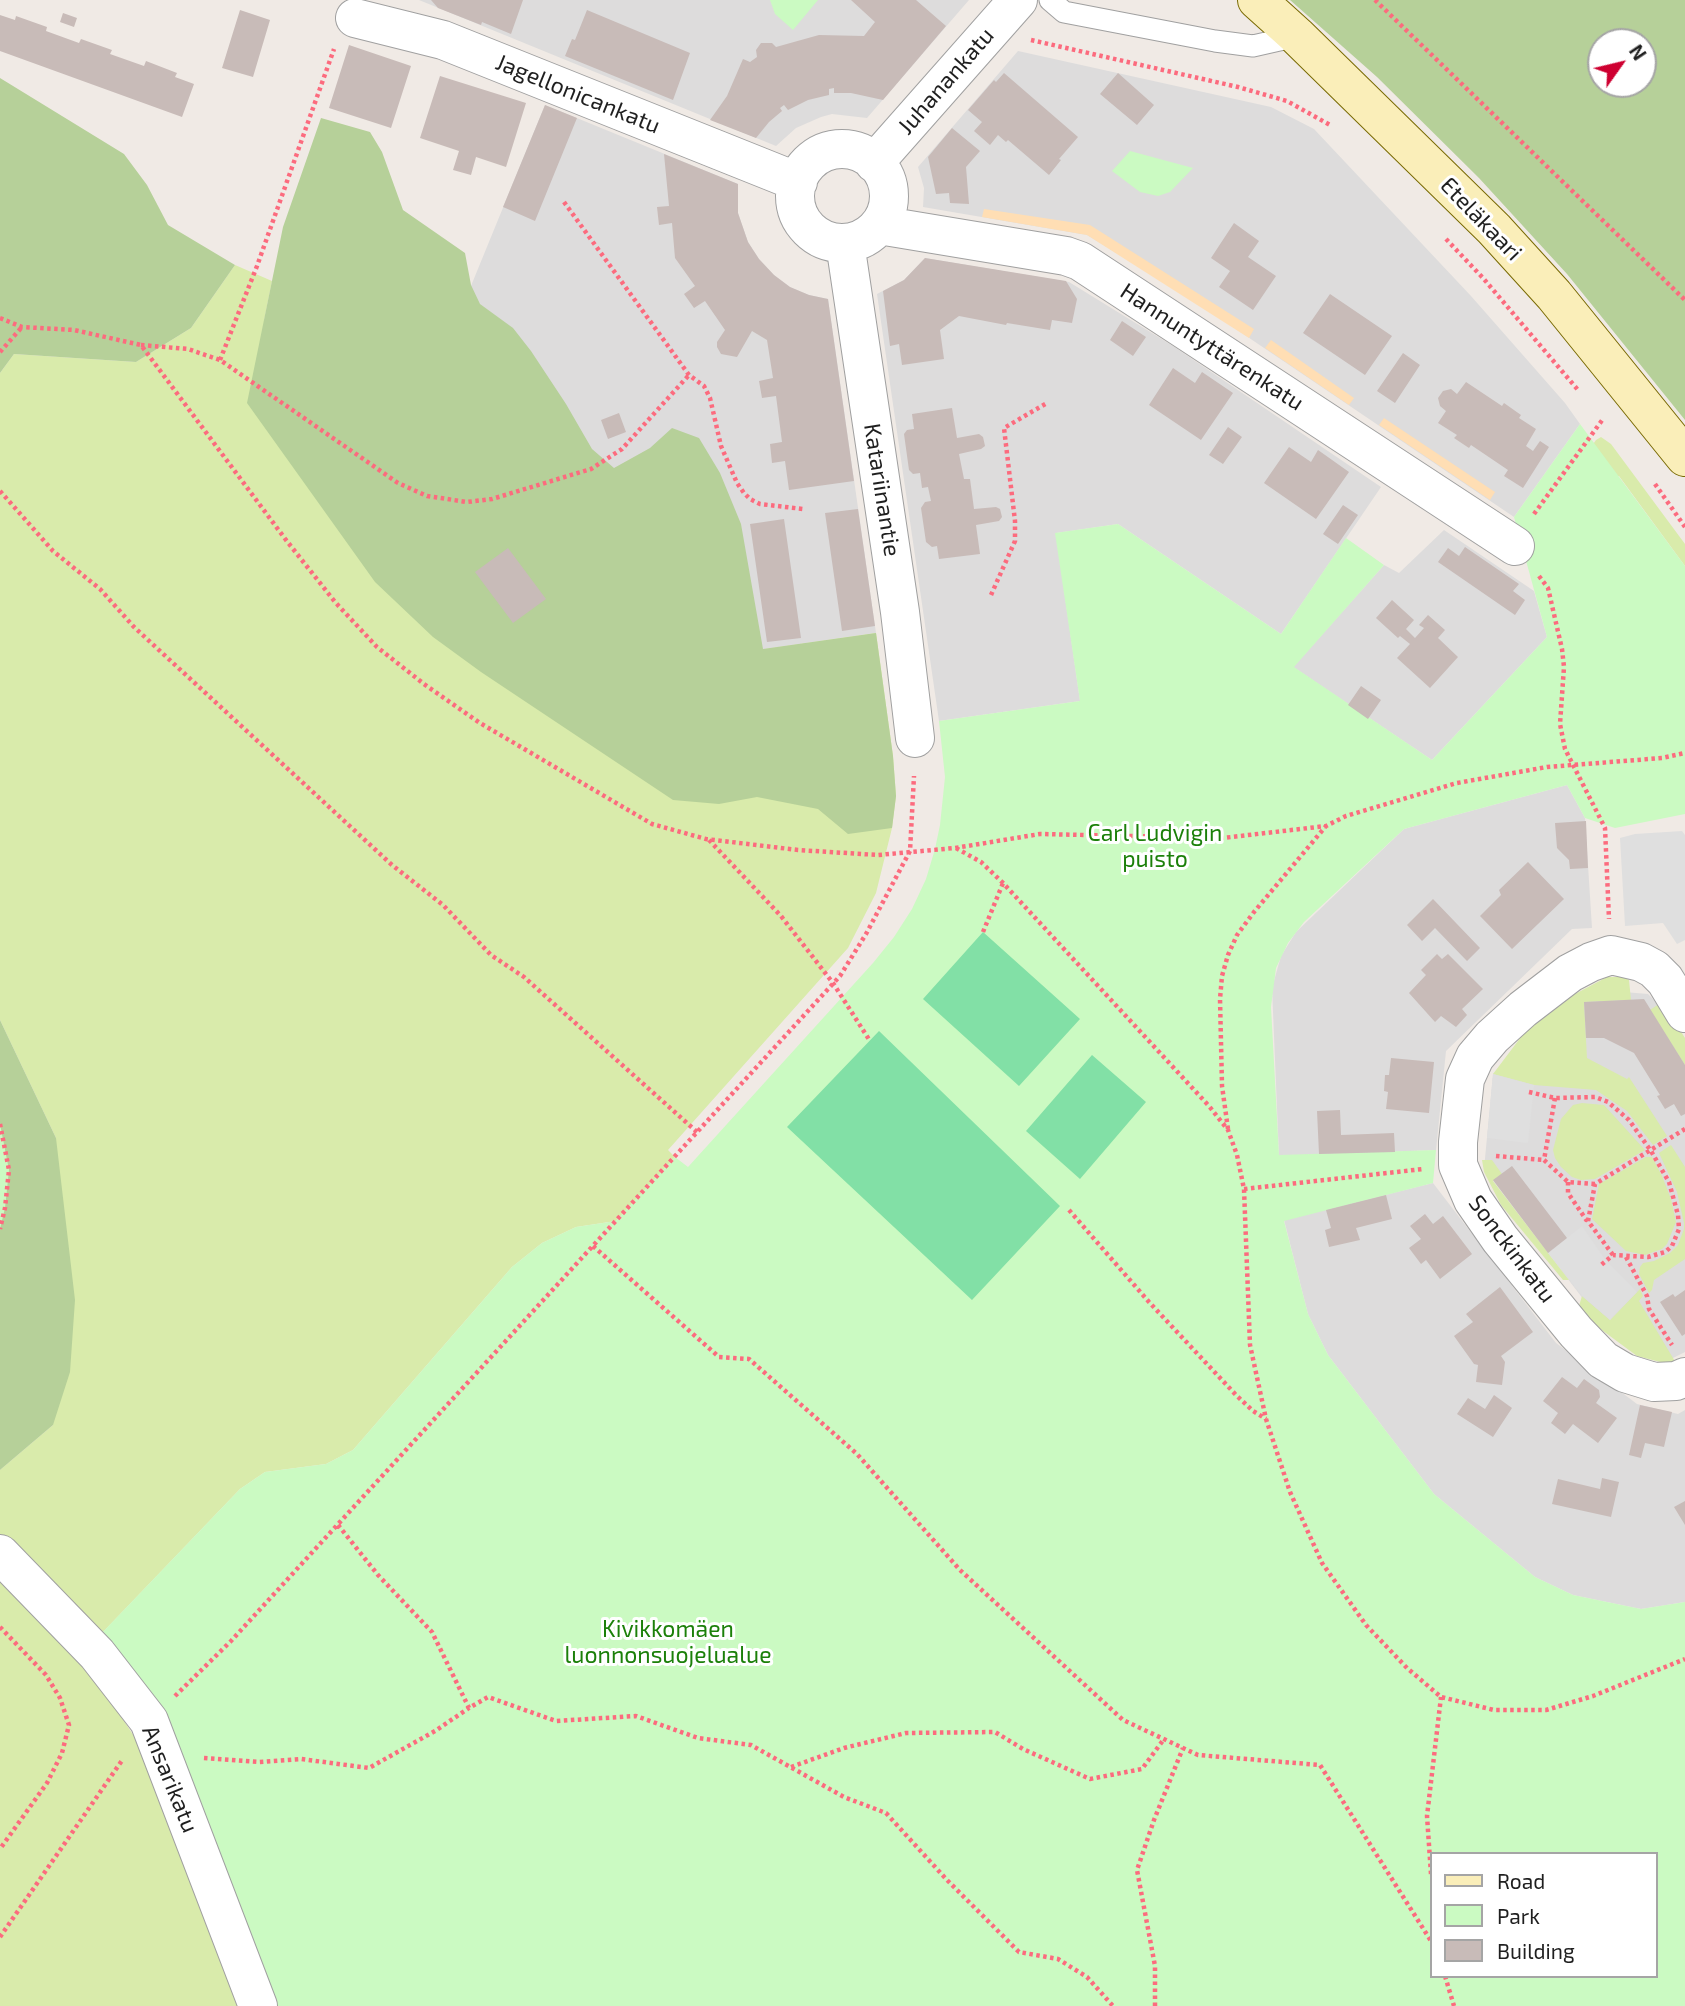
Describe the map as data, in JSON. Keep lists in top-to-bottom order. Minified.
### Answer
{"streets":{"main road":["Eteläkaari"],"street":["Juhanankatu","Jagellonicankatu","Hannuntyttärenkatu","Katariinantie","Sonckinkatu","Ansarikatu"]},"crossings":[["Juhanankatu","Jagellonicankatu"],["Juhanankatu","Hannuntyttärenkatu"],["Juhanankatu","Katariinantie"],["Jagellonicankatu","Hannuntyttärenkatu"],["Jagellonicankatu","Katariinantie"],["Hannuntyttärenkatu","Katariinantie"]],"parks":["Carl Ludvigin puisto","Kivikkomäen luonnonsuojelualue"],"legend":["Road","Park","Building"],"north":"top right"}
